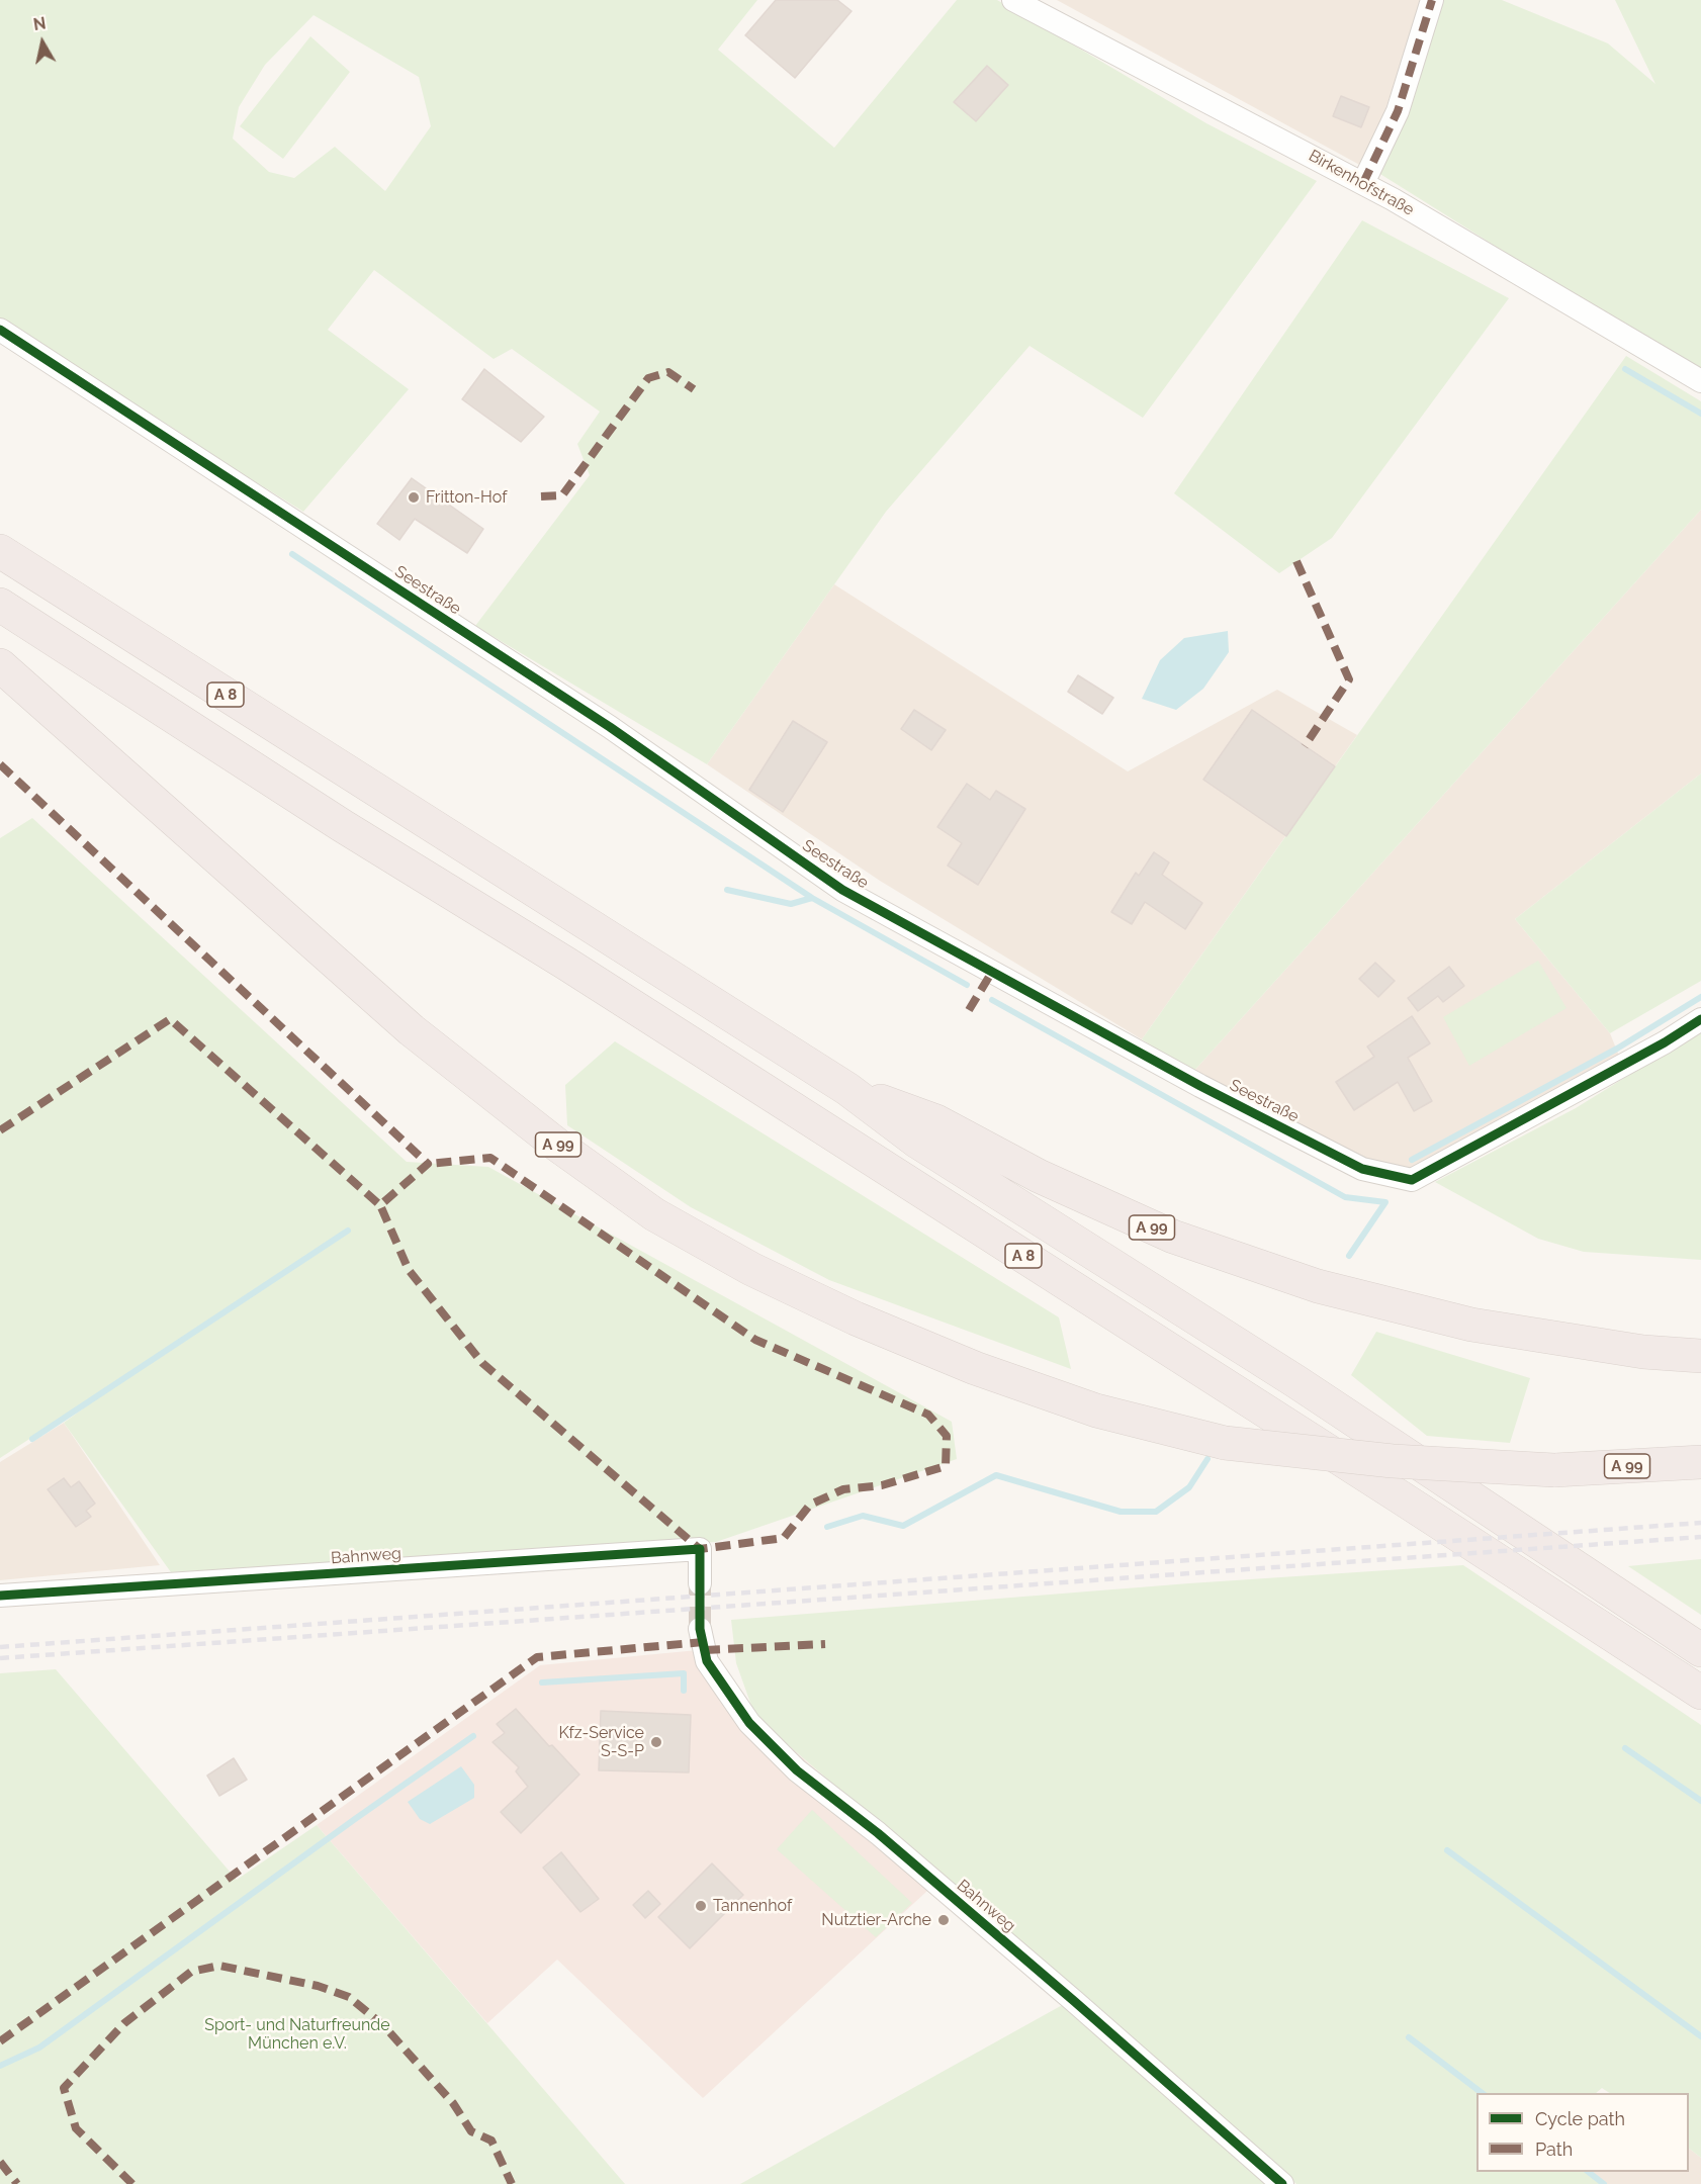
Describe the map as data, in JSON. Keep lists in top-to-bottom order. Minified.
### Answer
{"streets":{"highway":["A 8","A 99"],"street":["Birkenhofstraße","Seestraße","Bahnweg"]},"crossings":[["A 8","A 99"]],"parks":["Sport- und Naturfreunde München e.V."],"places":["Fritton-Hof","Kfz-Service S-S-P","Tannenhof","Nutztier-Arche"],"legend":["Cycle path","Path"],"north":"top"}
